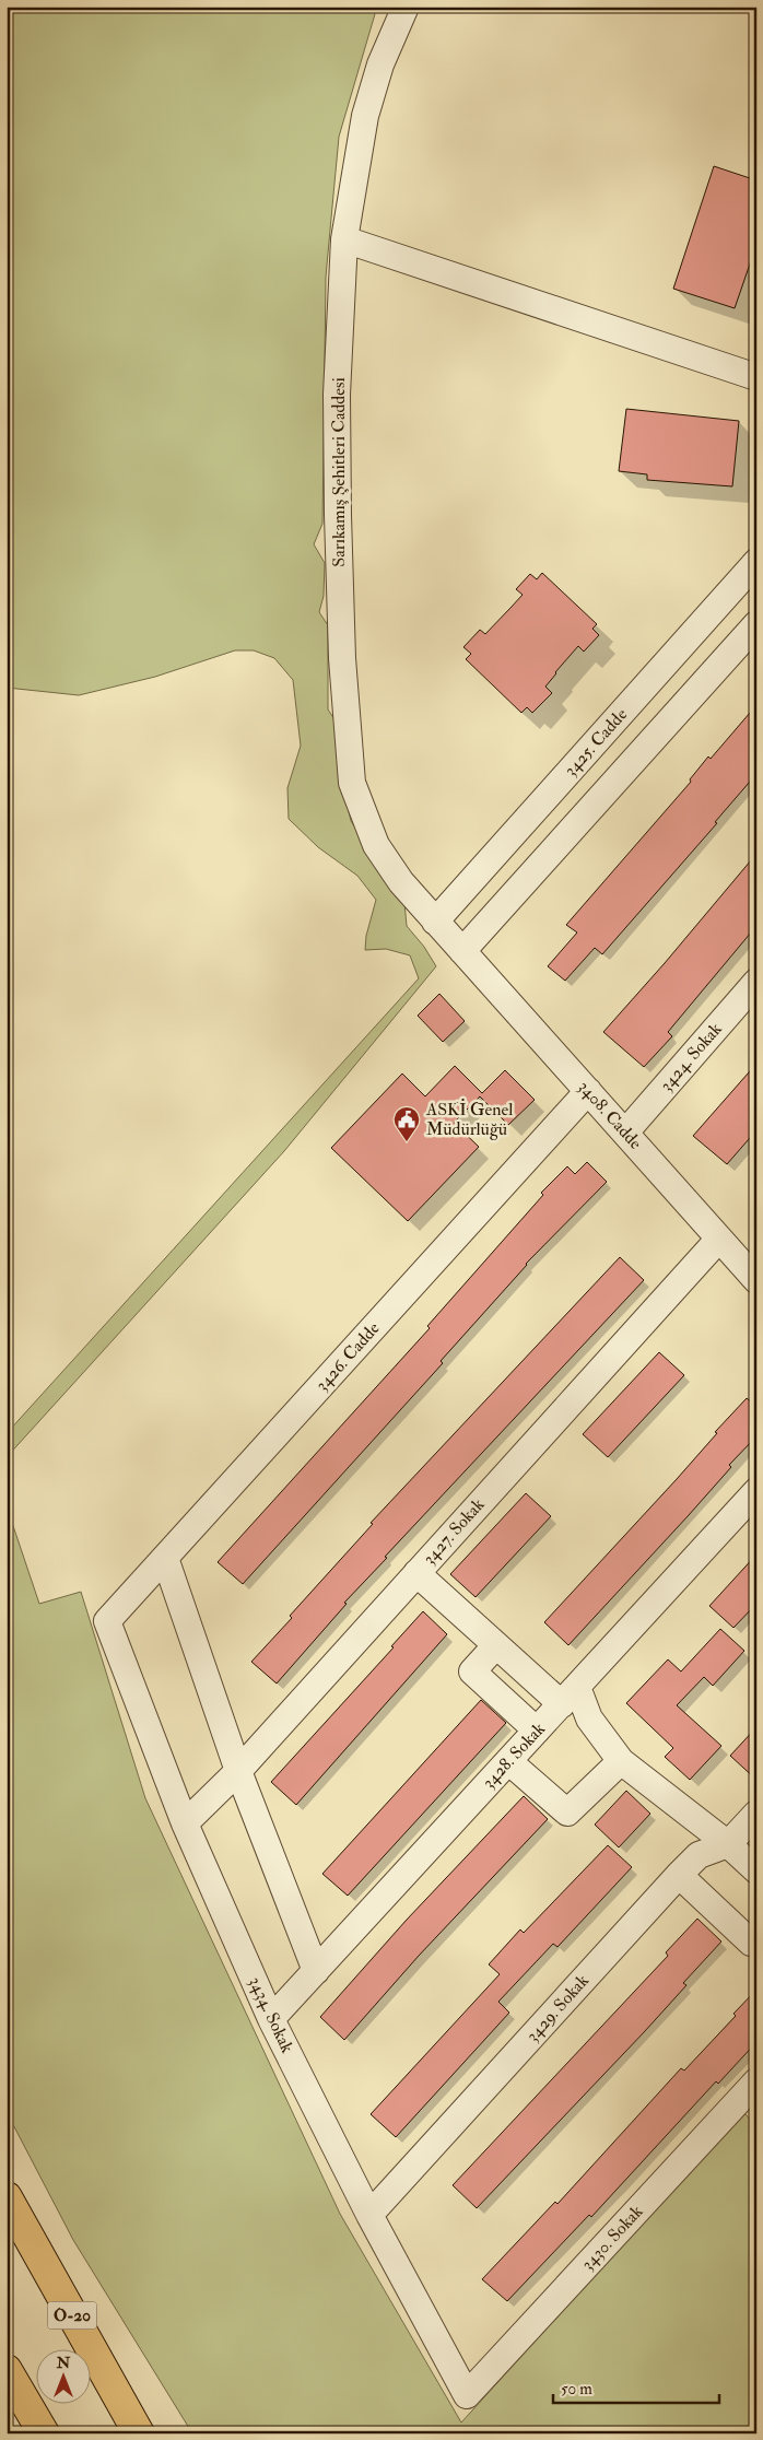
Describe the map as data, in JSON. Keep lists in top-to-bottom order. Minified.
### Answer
{"streets":{"highway":["O-20"],"street":["Sarıkamış Şehitleri Caddesi","3425. Cadde","3424. Sokak","3408. Cadde","3426. Cadde","3427. Sokak","3428. Sokak","3429. Sokak","3434. Sokak","3430. Sokak"]},"crossings":[["Sarıkamış Şehitleri Caddesi","3425. Cadde"],["Sarıkamış Şehitleri Caddesi","3408. Cadde"],["3424. Sokak","3408. Cadde"],["3408. Cadde","3426. Cadde"],["3408. Cadde","3427. Sokak"],["3426. Cadde","3434. Sokak"],["3427. Sokak","3434. Sokak"],["3428. Sokak","3434. Sokak"],["3429. Sokak","3434. Sokak"],["3434. Sokak","3430. Sokak"]],"places":{"public building":["ASKİ Genel Müdürlüğü"]},"scale_bar":"50 m","north":"top"}
